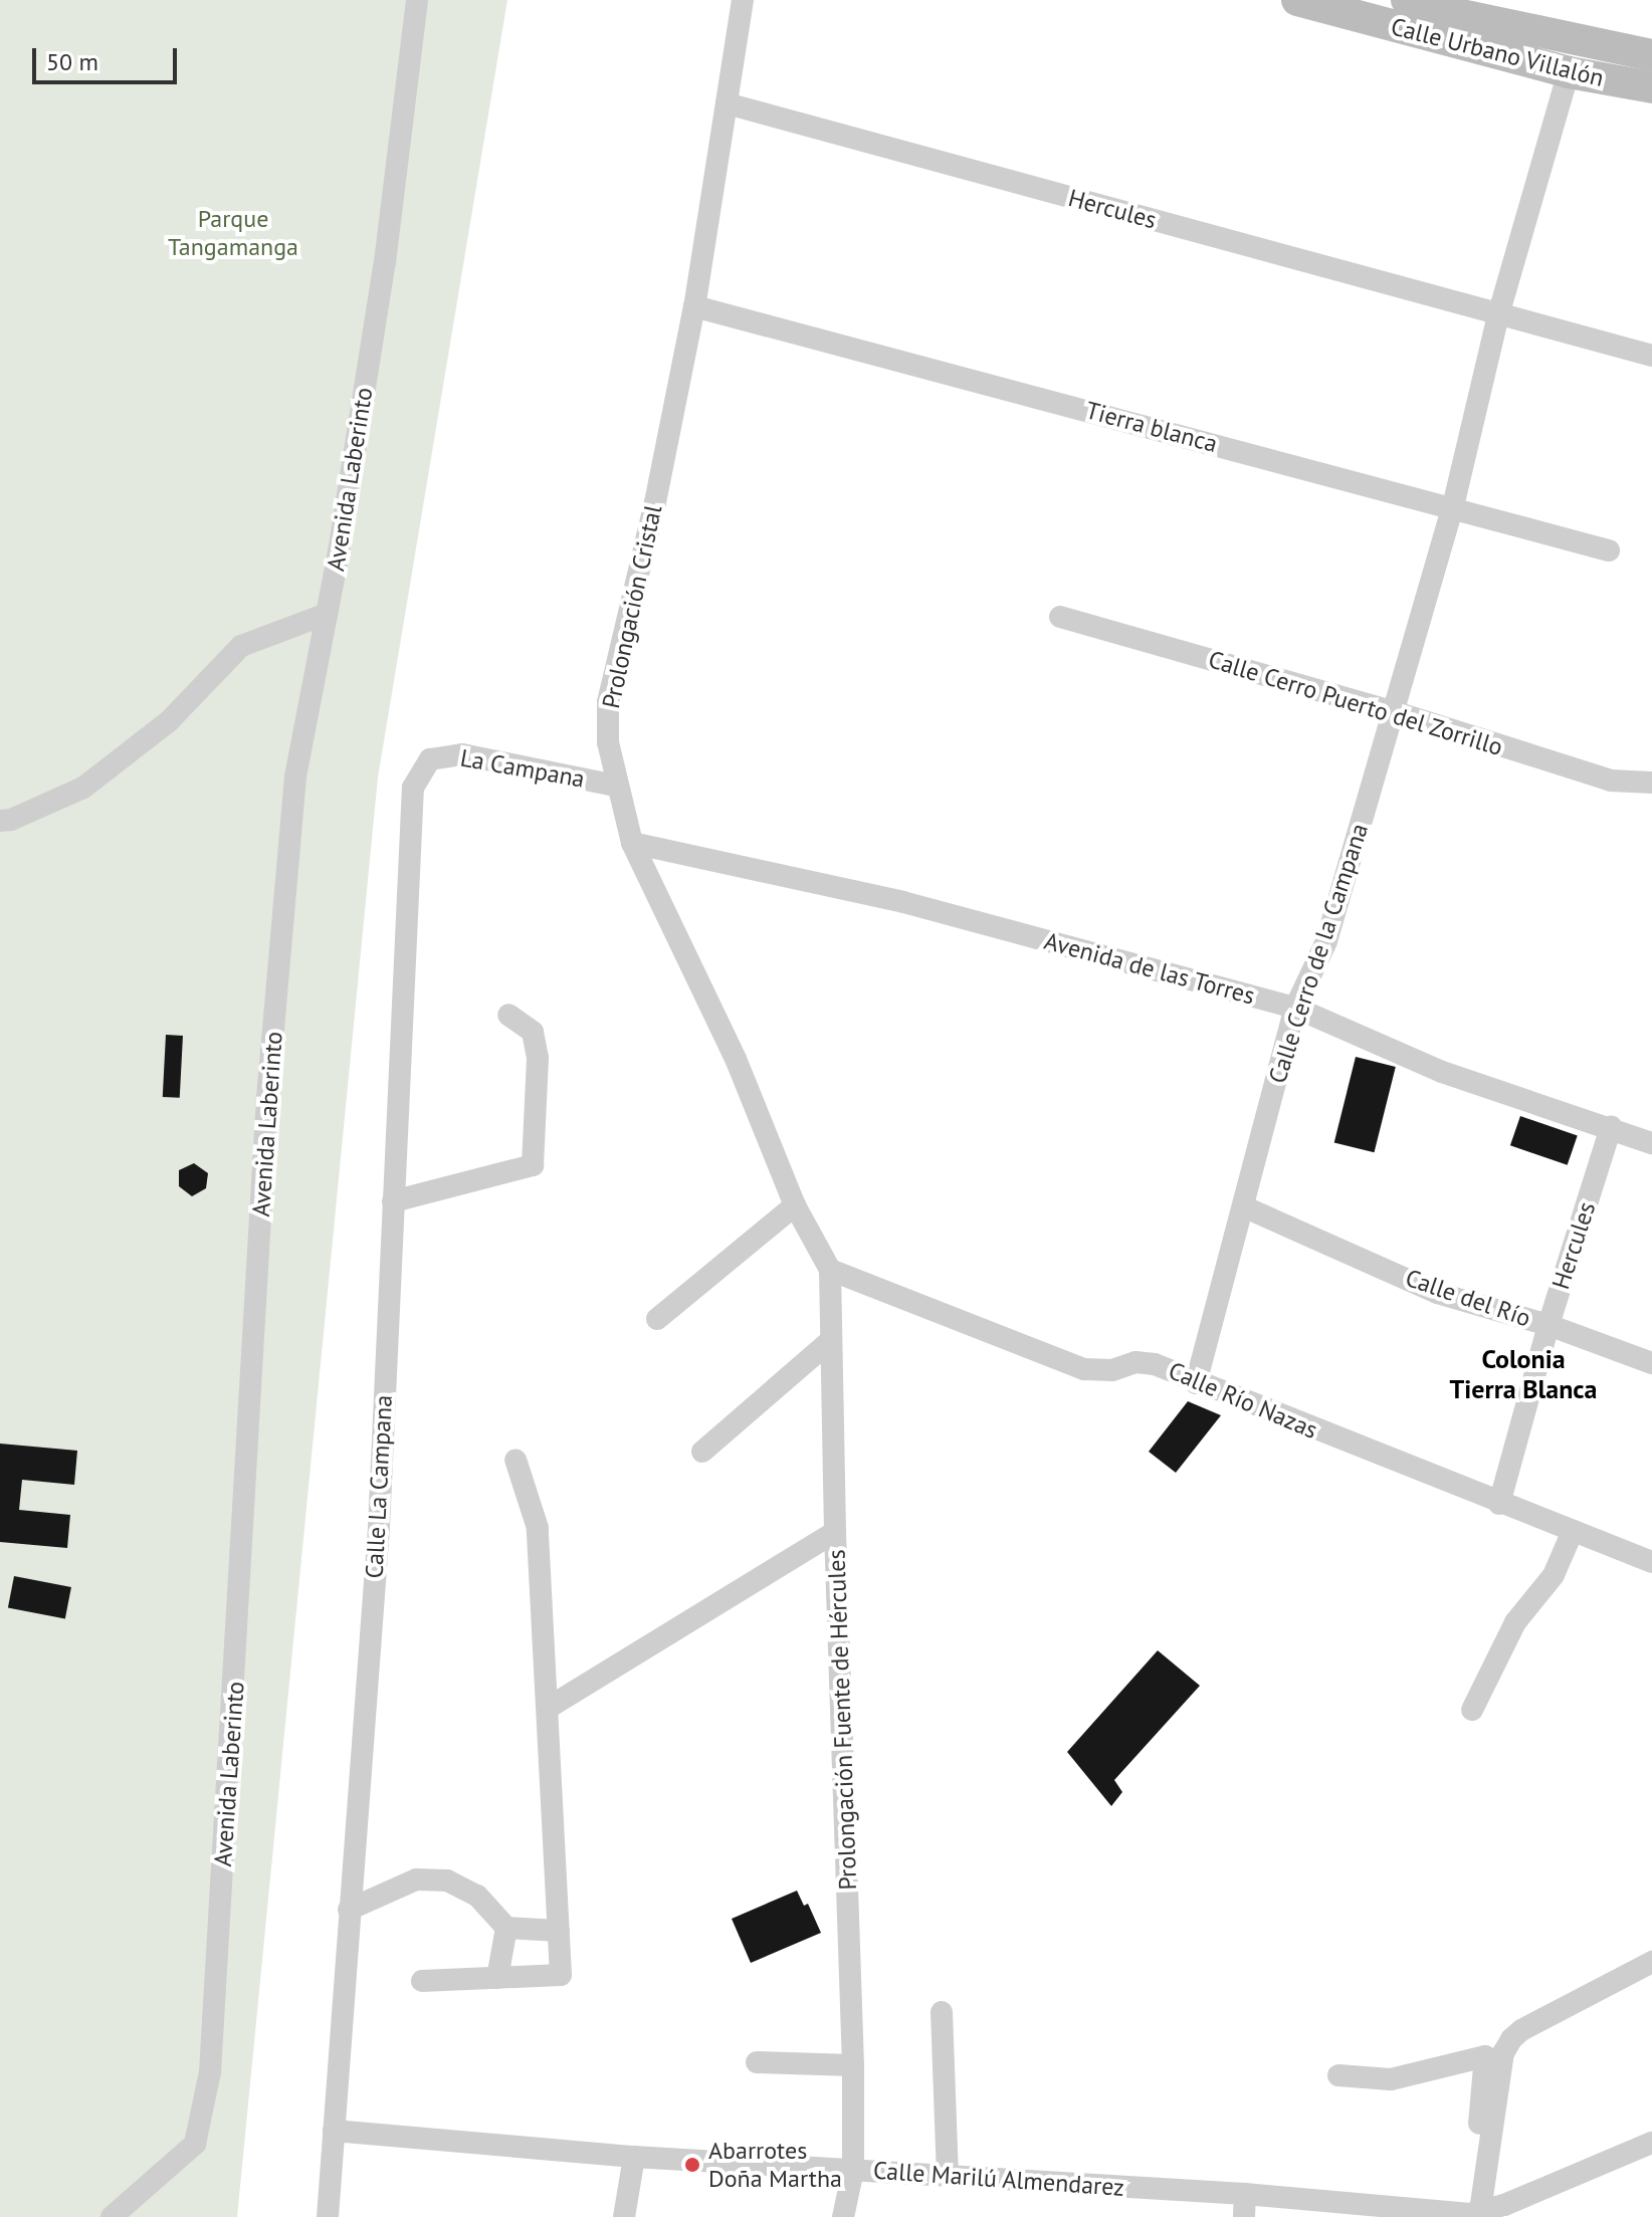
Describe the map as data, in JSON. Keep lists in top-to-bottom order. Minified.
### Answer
{"streets":{"street":["Calle Urbano Villalón","Hercules","Tierra blanca","Avenida Laberinto","Prolongación Cristal","Calle Cerro Puerto del Zorrillo","La Campana","Calle Cerro de la Campana","Avenida de las Torres","Calle del Río","Calle Río Nazas","Calle La Campana","Prolongación Fuente de Hércules","Calle Marilú Almendarez"]},"crossings":[["Hercules","Prolongación Cristal"],["Hercules","Avenida de las Torres"],["Hercules","Calle del Río"],["Hercules","Calle Río Nazas"],["Tierra blanca","Prolongación Cristal"],["Prolongación Cristal","La Campana"],["Prolongación Cristal","Avenida de las Torres"],["Prolongación Cristal","Calle Río Nazas"],["Prolongación Cristal","Prolongación Fuente de Hércules"],["Calle Cerro Puerto del Zorrillo","Calle Cerro de la Campana"],["La Campana","Calle La Campana"],["Calle Cerro de la Campana","Avenida de las Torres"],["Calle Cerro de la Campana","Calle del Río"],["Calle Cerro de la Campana","Calle Río Nazas"],["Calle Río Nazas","Prolongación Fuente de Hércules"],["Calle La Campana","Calle Marilú Almendarez"],["Prolongación Fuente de Hércules","Calle Marilú Almendarez"]],"districts":["Colonia Tierra Blanca"],"parks":["Parque Tangamanga"],"places":["Abarrotes Doña Martha"],"scale_bar":"50 m"}
